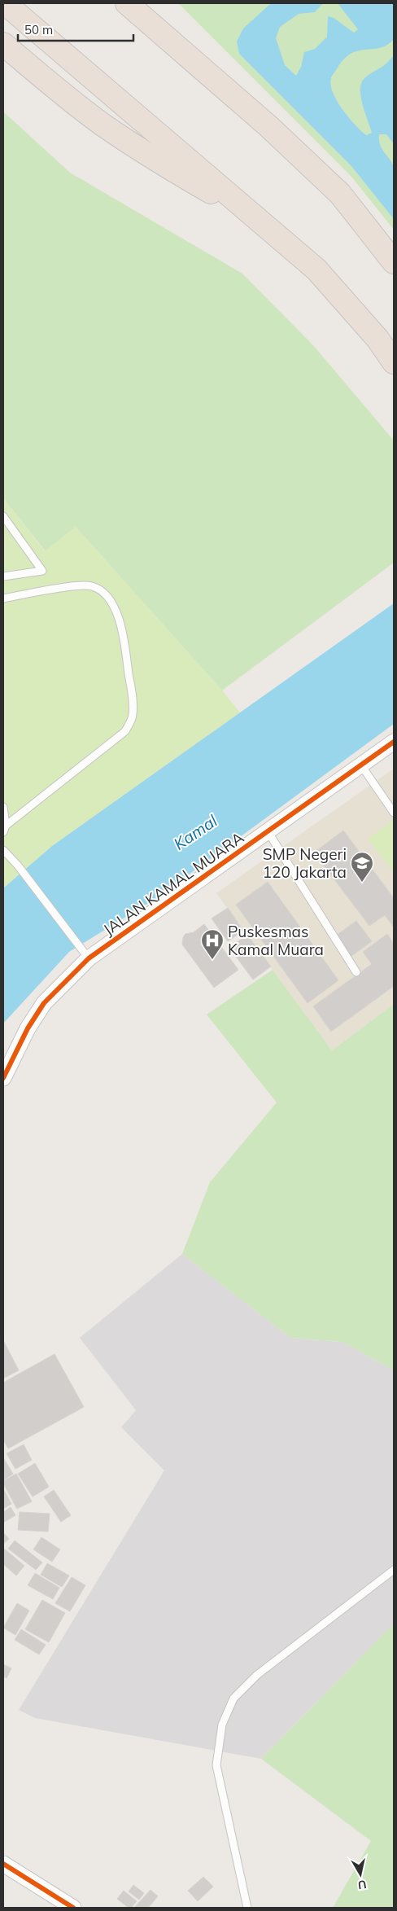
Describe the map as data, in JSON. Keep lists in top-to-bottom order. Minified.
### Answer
{"streets":{"street":["JALAN KAMAL MUARA"]},"water":["Kamal"],"places":{"school or university":["SMP Negeri 120 Jakarta"],"hospital":["Puskesmas Kamal Muara"]},"scale_bar":"50 m","north":"bottom"}
